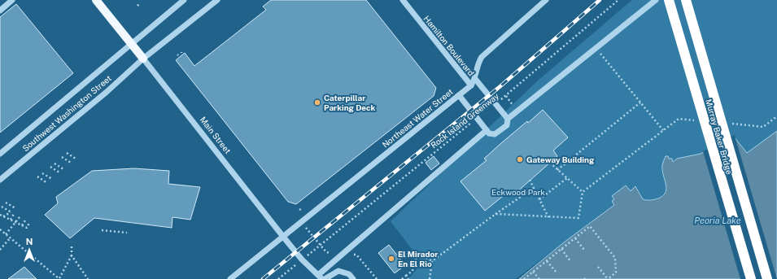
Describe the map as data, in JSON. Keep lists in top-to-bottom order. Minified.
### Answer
{"streets":{"highway":["Murray Baker Bridge"],"main road":["Main Street"],"street":["Hamilton Boulevard","Southwest Washington Street","Northeast Water Street"],"path":["Rock Island Greenway"]},"crossings":[["Hamilton Boulevard","Northeast Water Street"],["Southwest Washington Street","Main Street"],["Northeast Water Street","Main Street"]],"water":["Peoria Lake"],"parks":["Eckwood Park"],"places":["Caterpillar Parking Deck","Gateway Building","El Mirador En El Rio"],"north":"top"}
